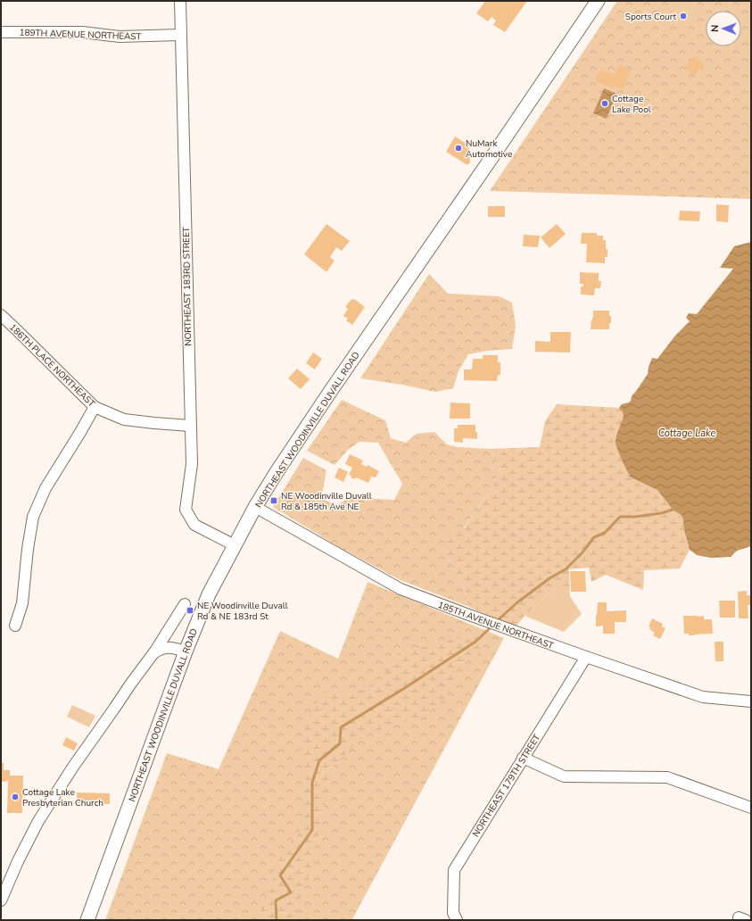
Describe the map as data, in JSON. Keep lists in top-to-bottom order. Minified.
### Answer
{"streets":{"main road":["NORTHEAST WOODINVILLE DUVALL ROAD"],"street":["189TH AVENUE NORTHEAST","NORTHEAST 183RD STREET","186TH PLACE NORTHEAST","185TH AVENUE NORTHEAST","NORTHEAST 179TH STREET"]},"crossings":[["189TH AVENUE NORTHEAST","NORTHEAST 183RD STREET"],["NORTHEAST 183RD STREET","186TH PLACE NORTHEAST"],["NORTHEAST 183RD STREET","NORTHEAST WOODINVILLE DUVALL ROAD"],["NORTHEAST WOODINVILLE DUVALL ROAD","185TH AVENUE NORTHEAST"],["185TH AVENUE NORTHEAST","NORTHEAST 179TH STREET"]],"water":["Cottage Lake"],"places":{"other":["Sports Court","Cottage Lake Pool","NuMark Automotive","Cottage Lake Presbyterian Church"],"transit":["NE Woodinville Duvall Rd & 185th Ave NE","NE Woodinville Duvall Rd & NE 183rd St"]},"north":"left"}
